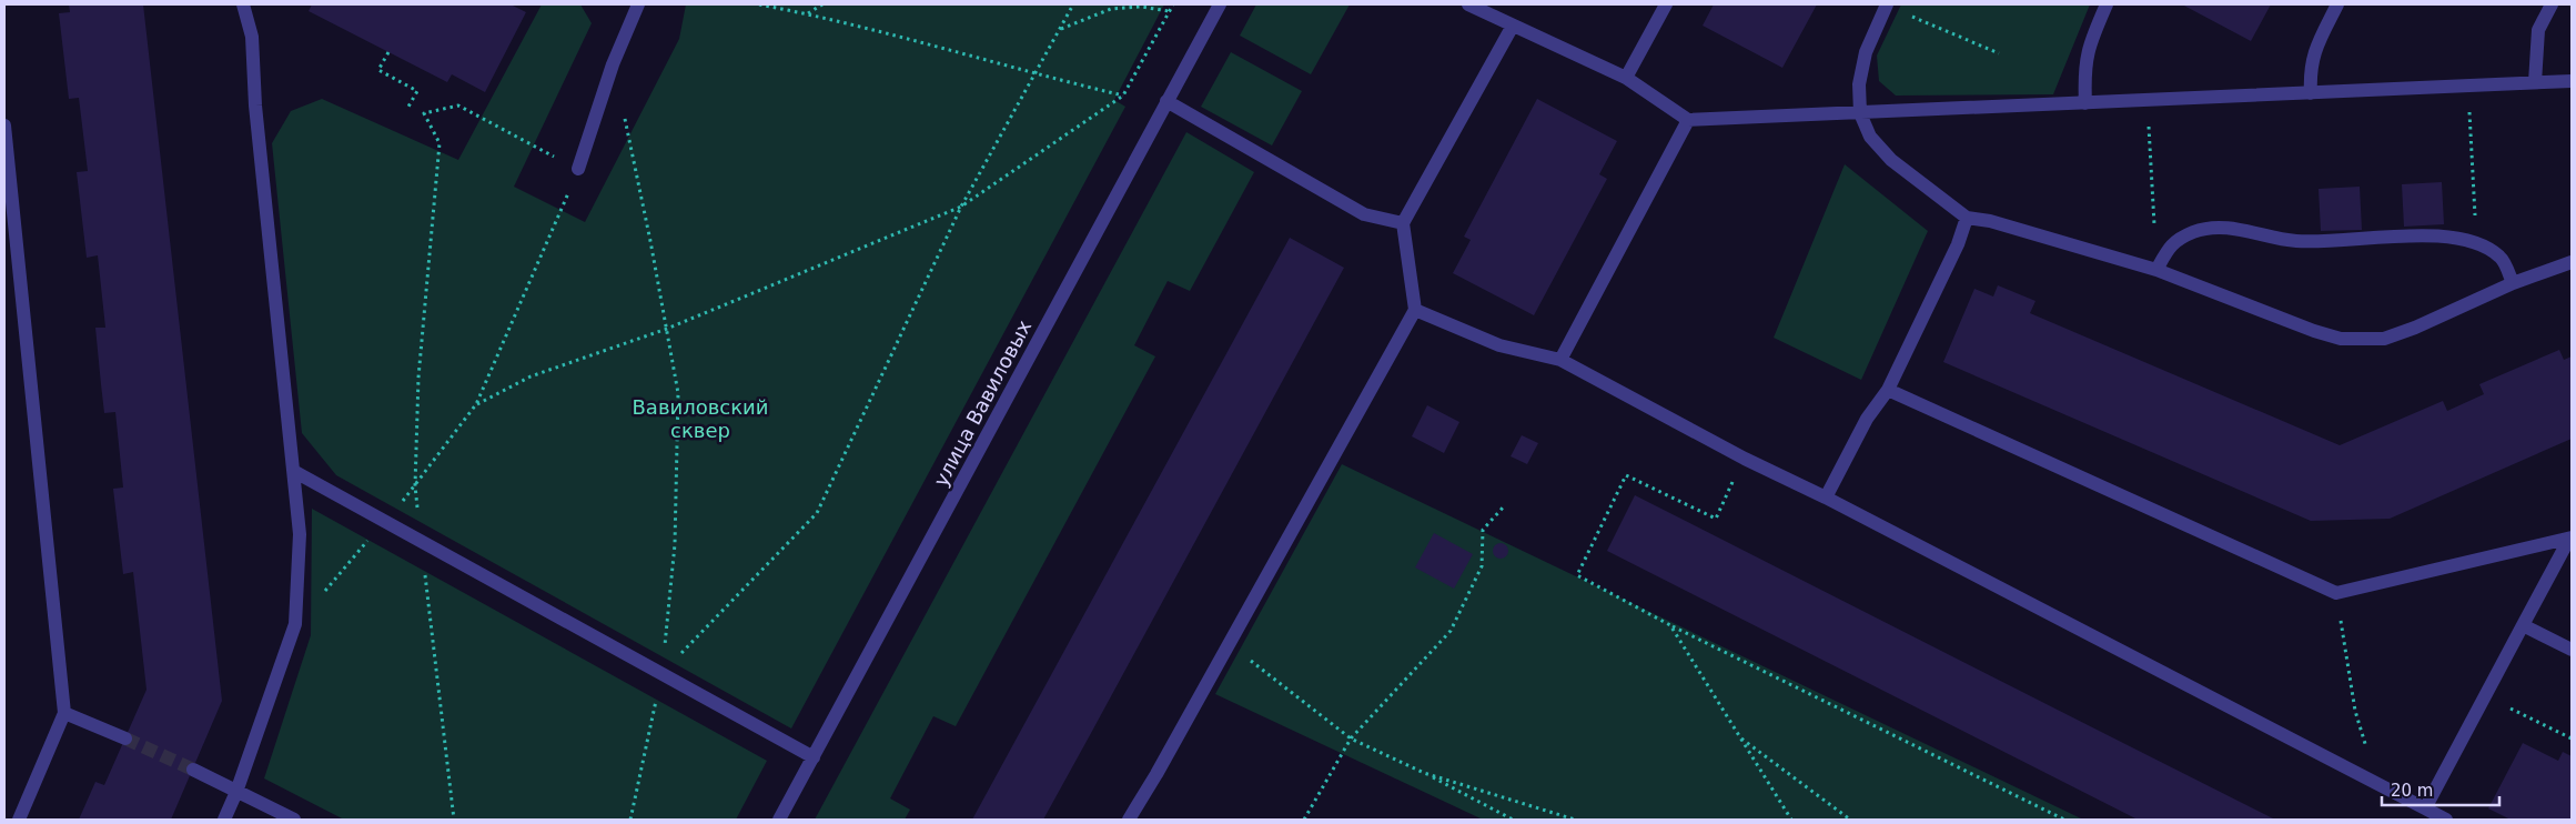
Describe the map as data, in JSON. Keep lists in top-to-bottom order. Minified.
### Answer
{"streets":{"street":["улица Вавиловых"]},"parks":["Вавиловский сквер"],"scale_bar":"20 m"}
